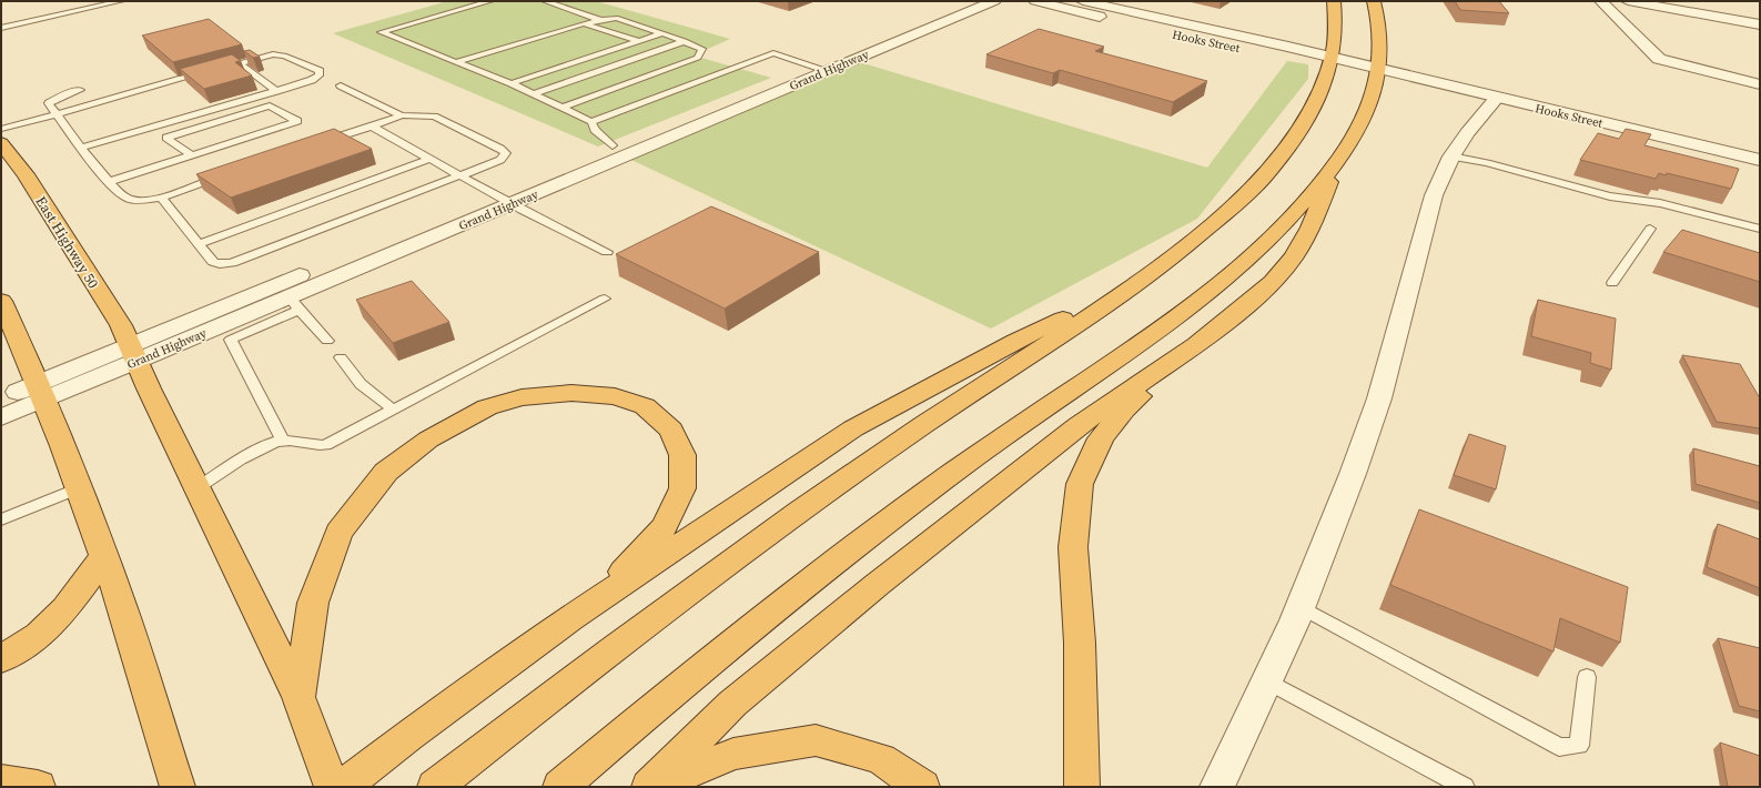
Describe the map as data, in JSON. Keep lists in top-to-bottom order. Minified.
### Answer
{"streets":{"highway":["East Highway 50"],"street":["Hooks Street","Grand Highway"]},"crossings":[["Grand Highway","East Highway 50"]]}
